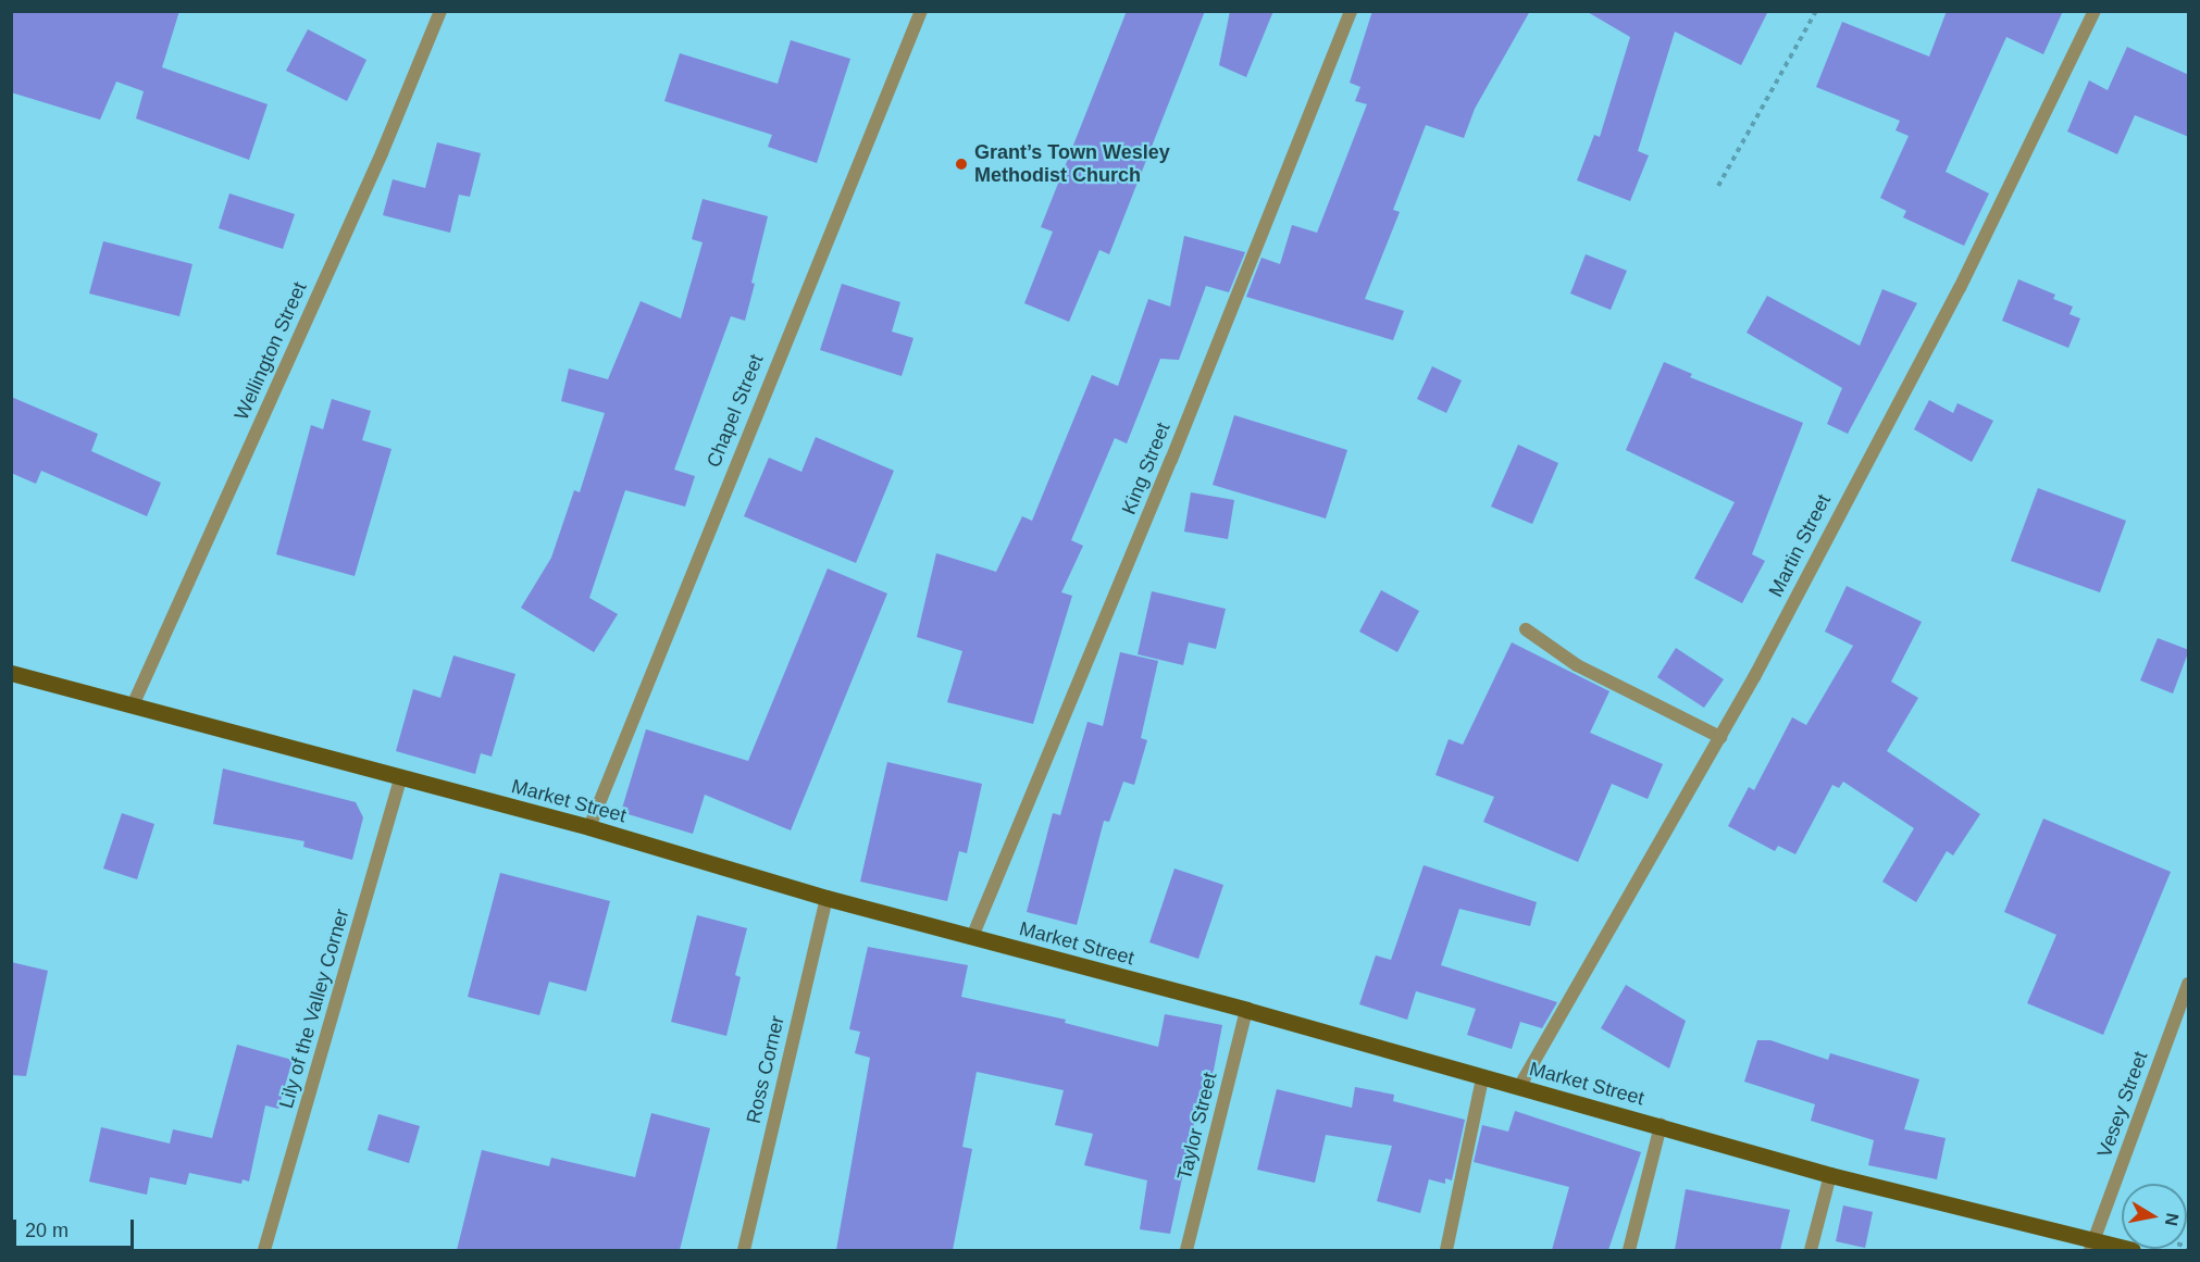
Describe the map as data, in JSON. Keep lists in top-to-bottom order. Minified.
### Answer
{"streets":{"main road":["Market Street"],"street":["Wellington Street","Chapel Street","King Street","Martin Street","Lily of the Valley Corner","Ross Corner","Vesey Street","Taylor Street"]},"crossings":[["Wellington Street","Market Street"],["Chapel Street","Market Street"],["King Street","Market Street"],["Martin Street","Market Street"],["Market Street","Lily of the Valley Corner"],["Market Street","Ross Corner"],["Market Street","Vesey Street"],["Market Street","Taylor Street"]],"places":["Grant’s Town Wesley Methodist Church"],"scale_bar":"20 m","north":"right"}
